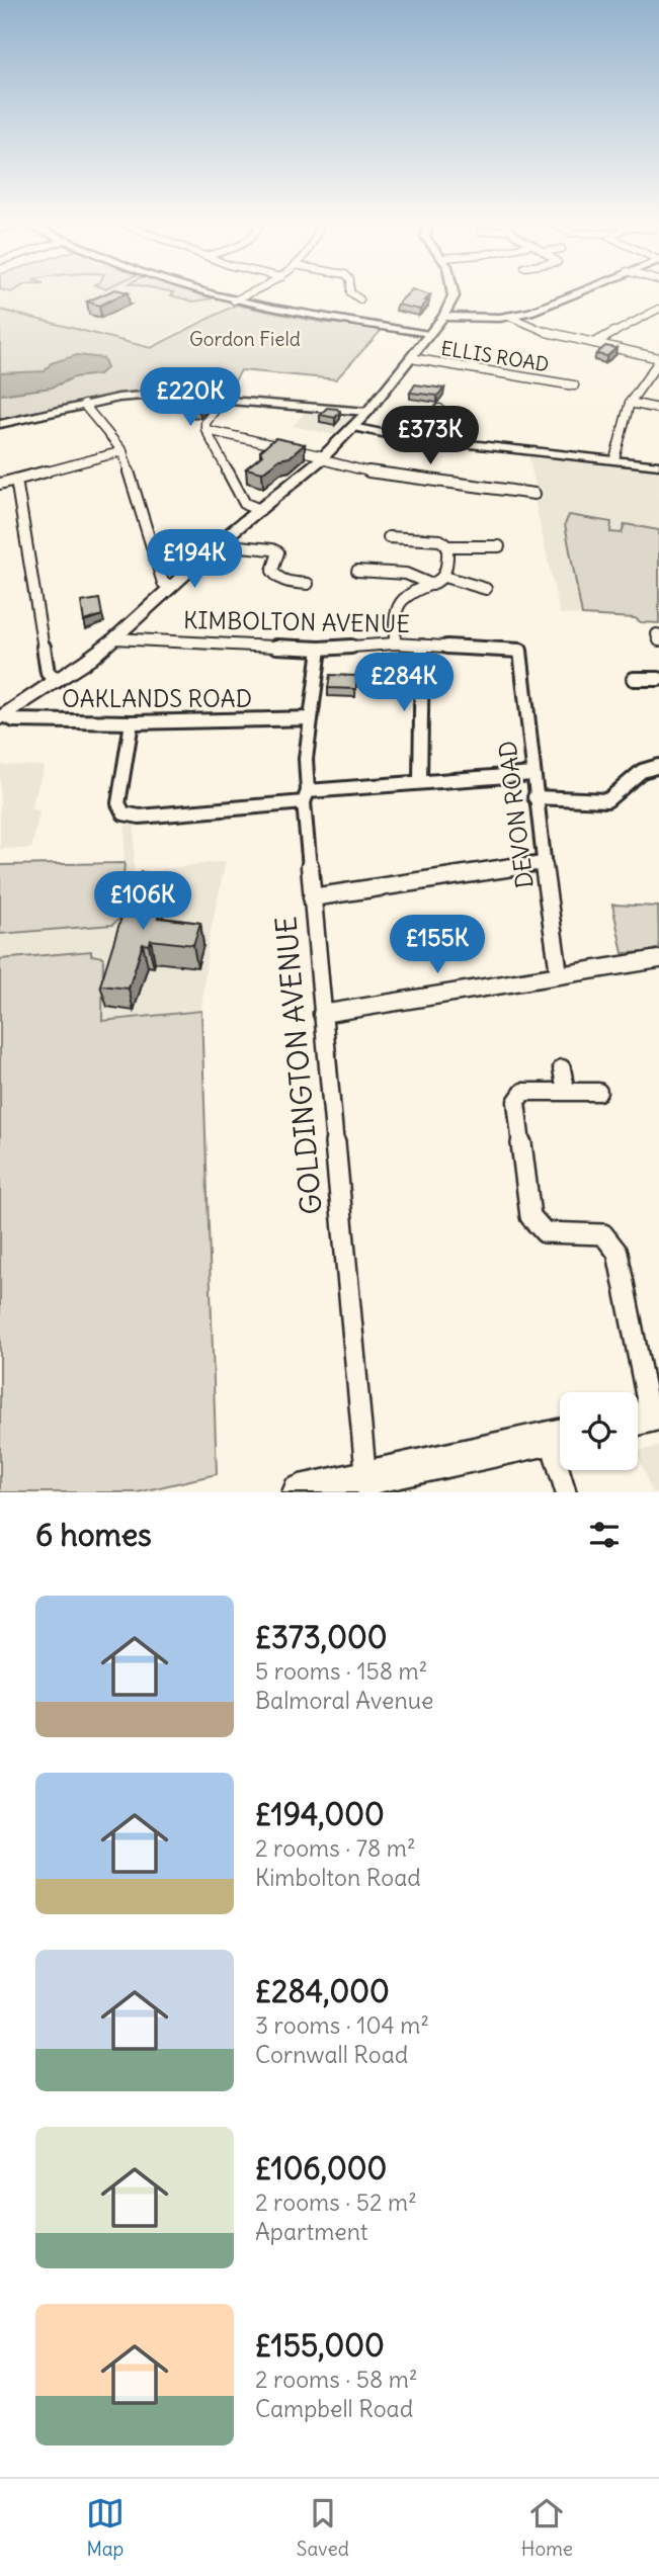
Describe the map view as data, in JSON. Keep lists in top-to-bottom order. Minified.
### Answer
{"streets":{"street":["ELLIS ROAD","KIMBOLTON AVENUE","OAKLANDS ROAD","DEVON ROAD","GOLDINGTON AVENUE"]},"crossings":[["KIMBOLTON AVENUE","DEVON ROAD"],["KIMBOLTON AVENUE","GOLDINGTON AVENUE"],["OAKLANDS ROAD","GOLDINGTON AVENUE"]],"parks":["Gordon Field"],"page":{"price":["£220K","£373K","£194K","£284K","£106K","£155K"],"heading":"6 homes","list":[{"name":"£373,000","note":"5 rooms · 158 m² · Balmoral Avenue"},{"name":"£194,000","note":"2 rooms · 78 m² · Kimbolton Road"},{"name":"£284,000","note":"3 rooms · 104 m² · Cornwall Road"},{"name":"£106,000","note":"2 rooms · 52 m² · Apartment"},{"name":"£155,000","note":"2 rooms · 58 m² · Campbell Road"}],"tabs":["Map","Saved","Home"]}}
